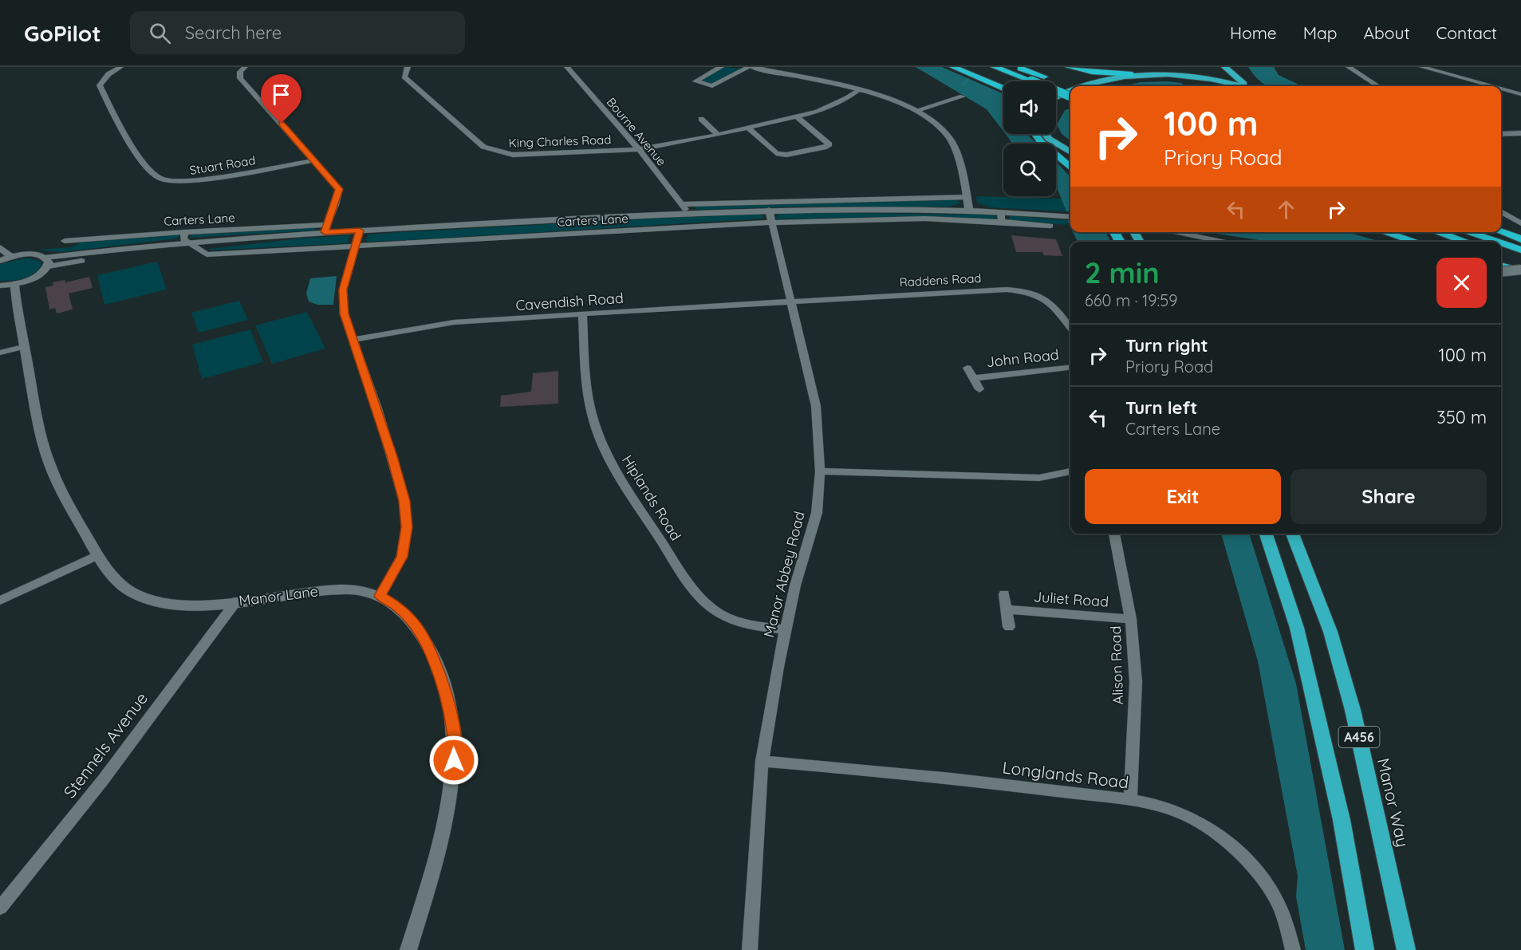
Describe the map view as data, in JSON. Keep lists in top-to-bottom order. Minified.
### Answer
{"streets":{"highway":["A456","Manor Way"],"street":["Bourne Avenue","King Charles Road","Stuart Road","Carters Lane","Raddens Road","Cavendish Road","John Road","Hiplands Road","Manor Abbey Road","Manor Lane","Juliet Road","Alison Road","Stennels Avenue","Longlands Road"]},"crossings":[["Bourne Avenue","King Charles Road"],["Bourne Avenue","Carters Lane"],["Carters Lane","Manor Abbey Road"],["Raddens Road","Cavendish Road"],["Raddens Road","Manor Abbey Road"],["Cavendish Road","Hiplands Road"],["Cavendish Road","Manor Abbey Road"],["Hiplands Road","Manor Abbey Road"],["Manor Abbey Road","Longlands Road"],["Manor Lane","Stennels Avenue"],["Juliet Road","Alison Road"],["Alison Road","Longlands Road"]],"page":{"header":"GoPilot","search":"Search here","nav":["Home","Map","About","Contact"],"turn":["100 m","Priory Road"],"heading":["2 min","660 m · 19:59"],"list":[{"name":"Turn right","note":"Priory Road","value":"100 m"},{"name":"Turn left","note":"Carters Lane","value":"350 m"}],"buttons":["Exit","Share"]}}
